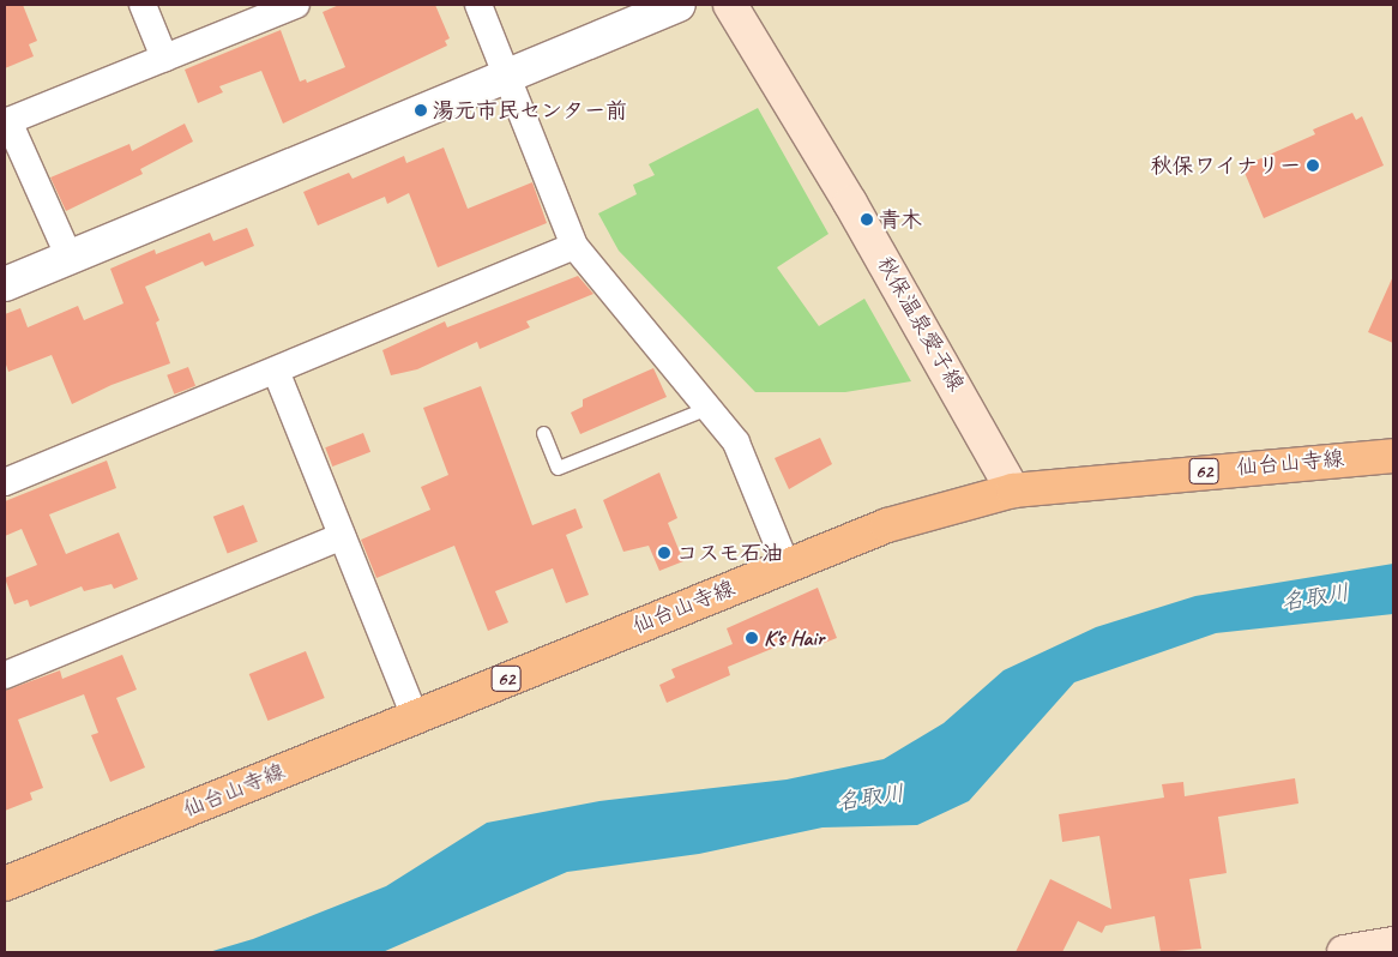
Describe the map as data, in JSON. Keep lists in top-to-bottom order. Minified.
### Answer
{"streets":{"main road":["秋保温泉愛子線","仙台山寺線","62"]},"crossings":[["秋保温泉愛子線","仙台山寺線"]],"water":["名取川"],"places":["湯元市民センター前","秋保ワイナリー","青木","コスモ石油","K's Hair"]}
